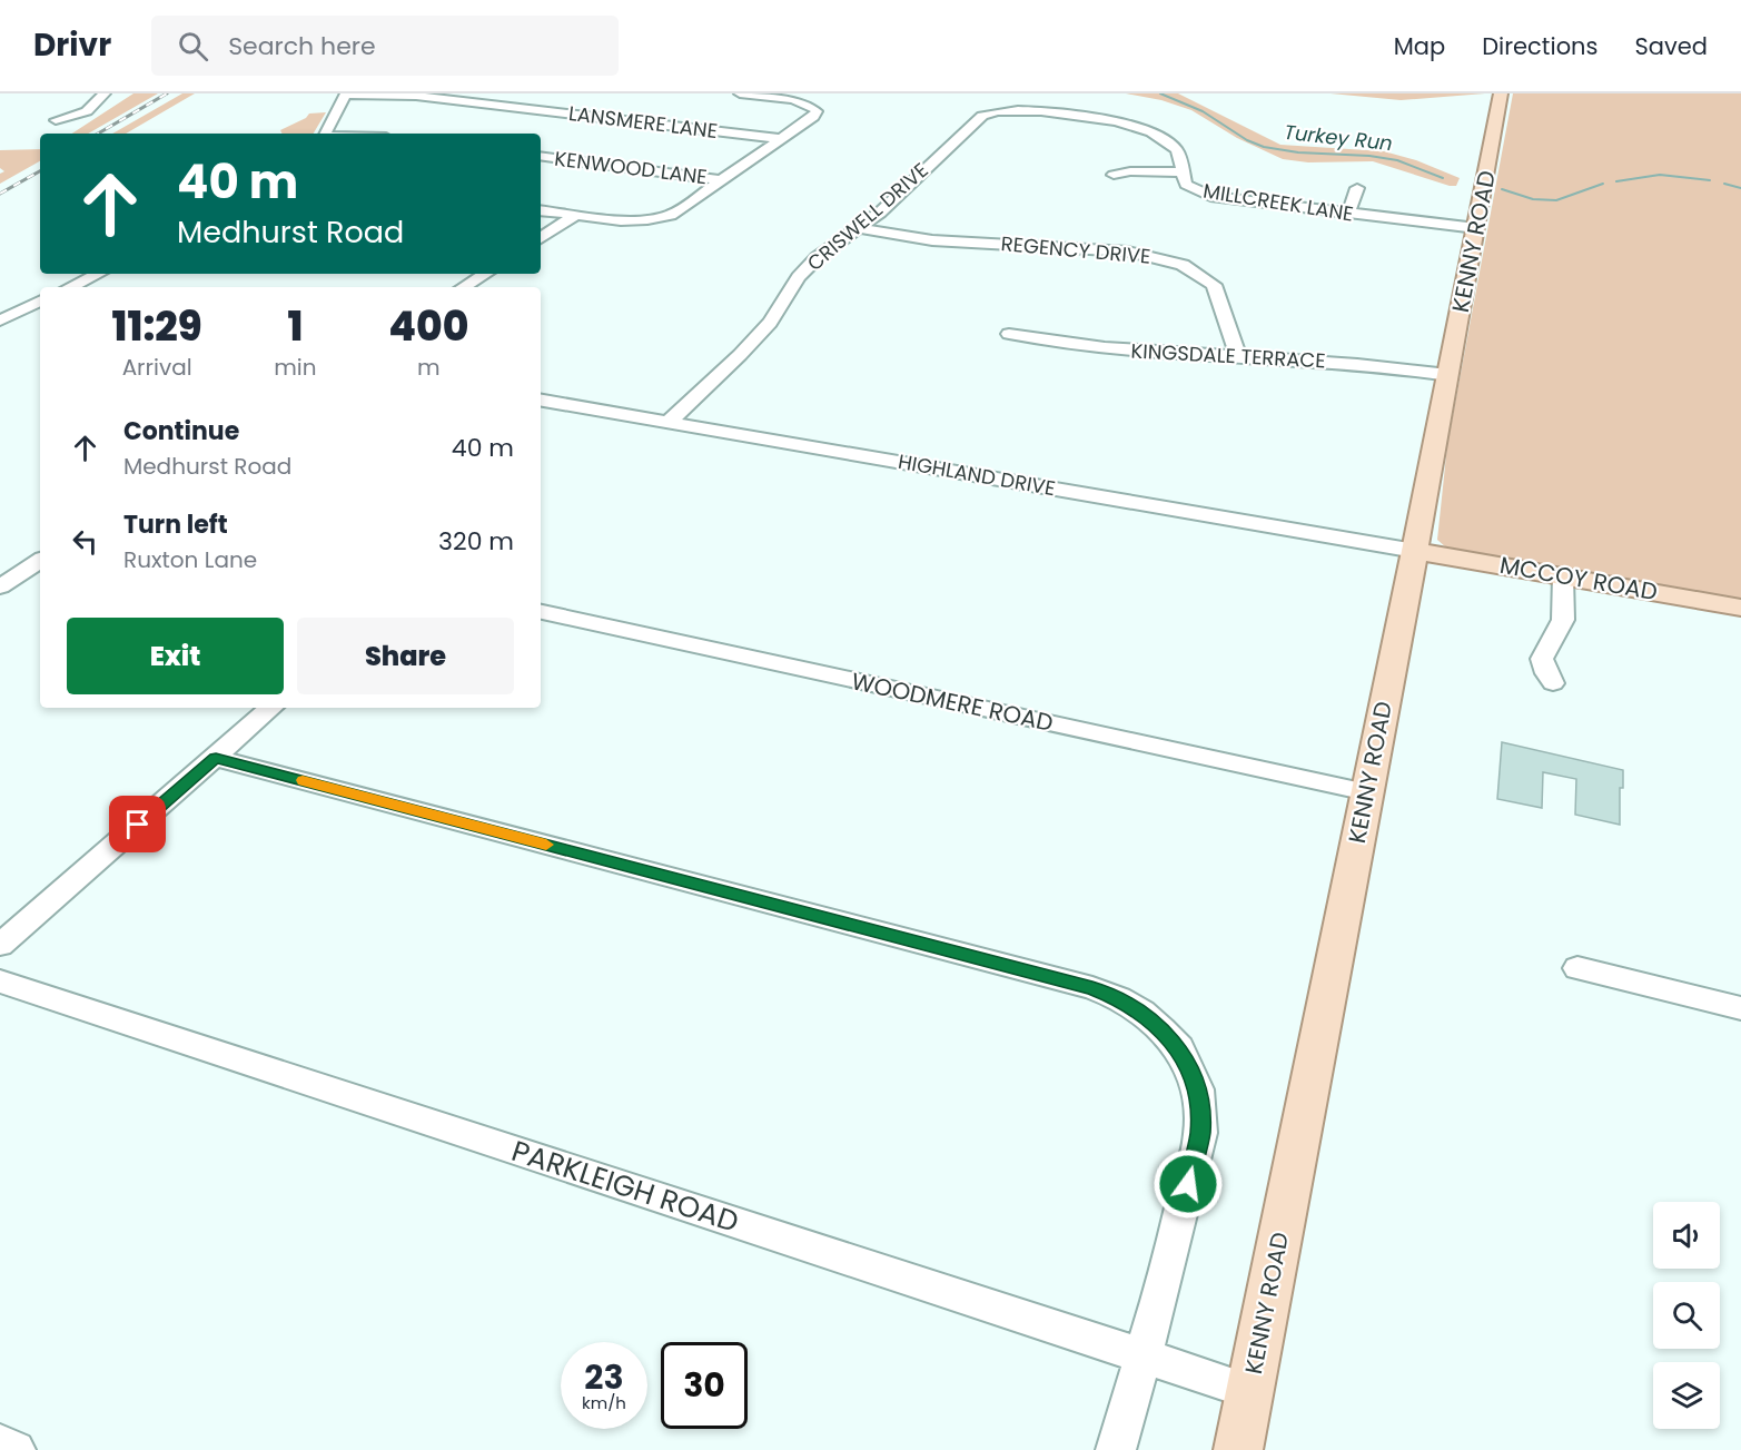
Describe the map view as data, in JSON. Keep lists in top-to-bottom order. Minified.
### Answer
{"streets":{"main road":["KENNY ROAD","MCCOY ROAD"],"street":["LANSMERE LANE","KENWOOD LANE","MILLCREEK LANE","CRISWELL DRIVE","REGENCY DRIVE","KINGSDALE TERRACE","HIGHLAND DRIVE","WOODMERE ROAD","PARKLEIGH ROAD"]},"crossings":[["MILLCREEK LANE","CRISWELL DRIVE"],["MILLCREEK LANE","KENNY ROAD"],["CRISWELL DRIVE","REGENCY DRIVE"],["CRISWELL DRIVE","HIGHLAND DRIVE"],["KENNY ROAD","KINGSDALE TERRACE"],["KENNY ROAD","HIGHLAND DRIVE"],["KENNY ROAD","MCCOY ROAD"],["KENNY ROAD","WOODMERE ROAD"],["KENNY ROAD","PARKLEIGH ROAD"],["REGENCY DRIVE","KINGSDALE TERRACE"],["HIGHLAND DRIVE","MCCOY ROAD"]],"water":["Turkey Run"],"page":{"header":"Drivr","search":"Search here","nav":["Map","Directions","Saved"],"turn":["40 m","Medhurst Road"],"eta":["11:29","Arrival","1","min","400","m"],"list":[{"name":"Continue","note":"Medhurst Road","value":"40 m"},{"name":"Turn left","note":"Ruxton Lane","value":"320 m"}],"buttons":["Exit","Share"],"speed":"23 km/h","limit":"30"}}
